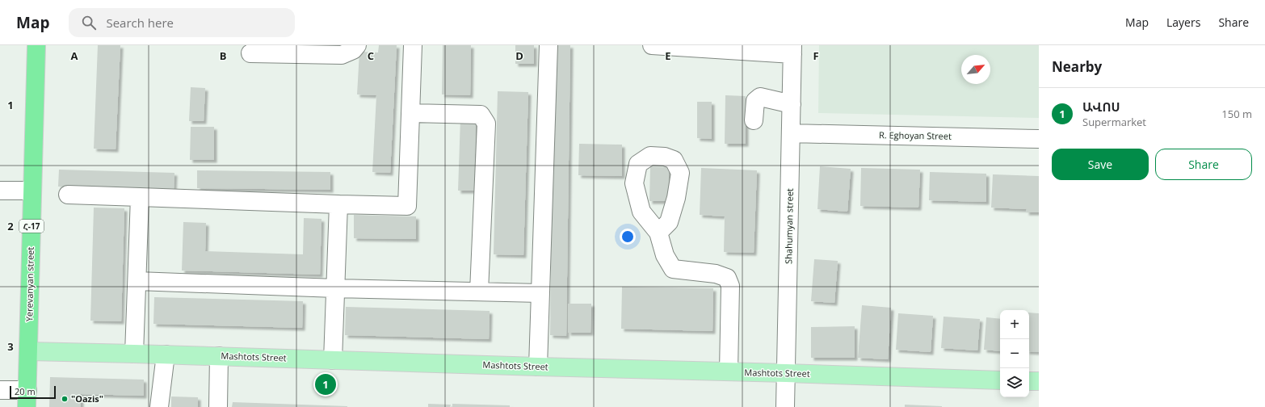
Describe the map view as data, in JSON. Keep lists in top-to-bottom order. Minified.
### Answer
{"streets":{"highway":["Հ-17","Yerevanyan street"],"main road":["Mashtots Street"],"street":["R. Eghoyan Street","Shahumyan street"]},"crossings":[["R. Eghoyan Street","Shahumyan street"],["Shahumyan street","Mashtots Street"],["Yerevanyan street","Mashtots Street"]],"places":["\"Oazis\""],"scale_bar":"20 m","north":"top right","page":{"header":"Map","search":"Search here","nav":["Map","Layers","Share"],"heading":"Nearby","list":[{"mark":"1","name":"ԱՎՈՍ","note":"Supermarket","value":"150 m"}],"buttons":["Save","Share"],"map_buttons":["+","−"],"pins":"1","scale":"20 m"},"grid":{"columns":["A","B","C","D","E","F"],"rows":["1","2","3"]}}
